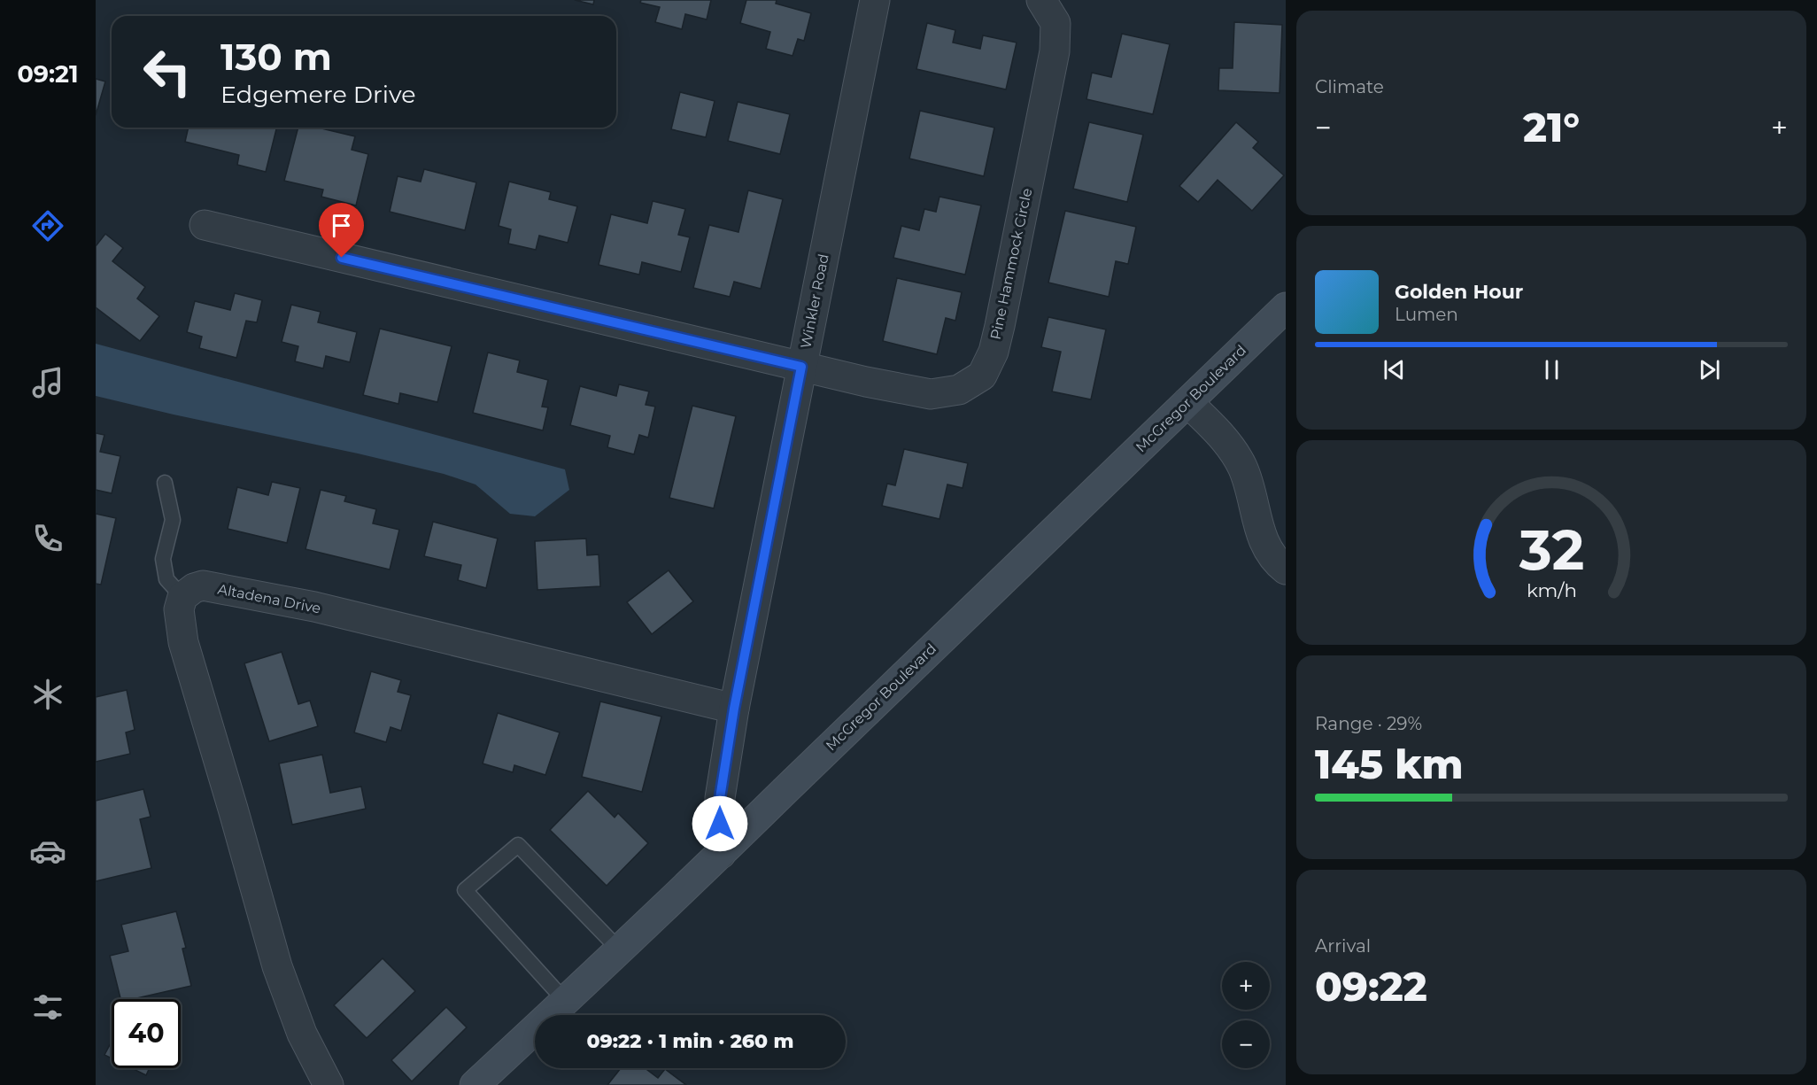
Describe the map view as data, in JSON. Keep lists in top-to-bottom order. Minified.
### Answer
{"streets":{"main road":["McGregor Boulevard"],"street":["Pine Hammock Circle","Winkler Road","Altadena Drive"]},"crossings":[["Pine Hammock Circle","Winkler Road"],["Winkler Road","McGregor Boulevard"],["Winkler Road","Altadena Drive"]],"page":{"tabs":"09:21","tile":["Climate",["Range · 29%","145 km"],["Arrival","09:22"]],"turn":["130 m","Edgemere Drive"],"heat":["−","21°","+"],"song":["Golden Hour","Lumen"],"map_buttons":["+","−"],"limit":"40","trip":"09:22 · 1 min · 260 m","gauge":["32","km/h"]}}
